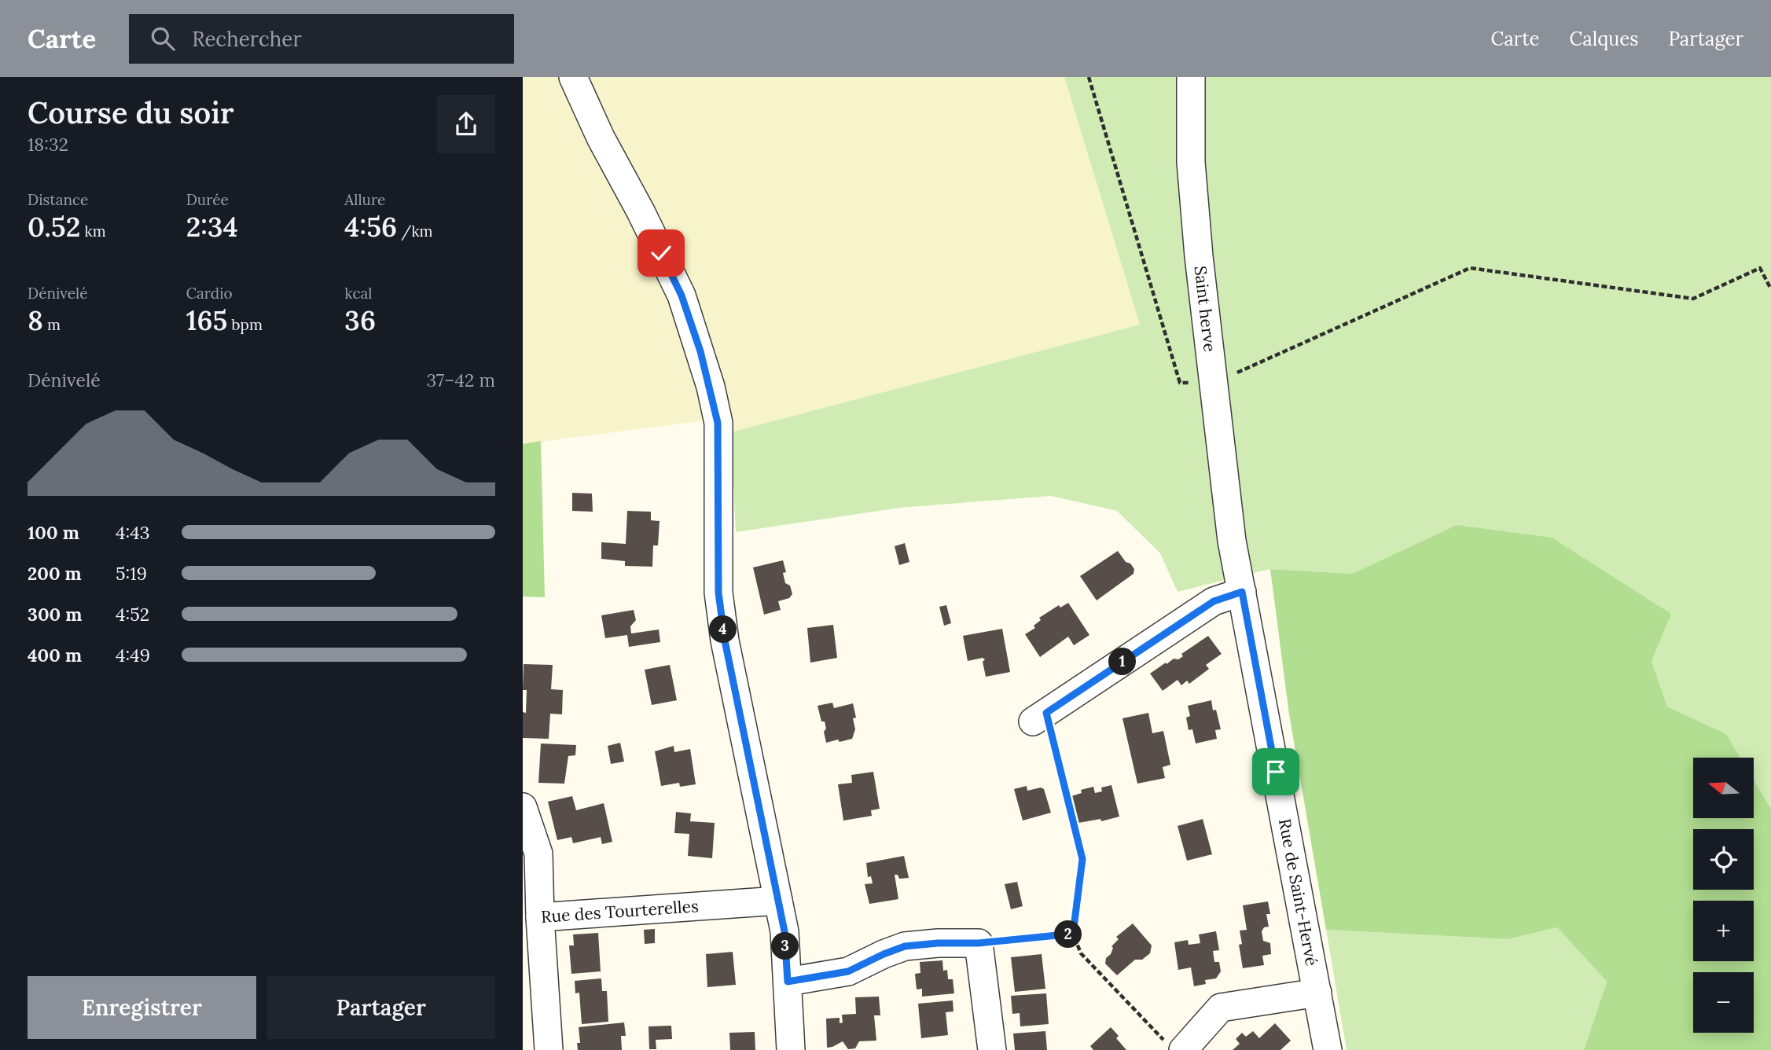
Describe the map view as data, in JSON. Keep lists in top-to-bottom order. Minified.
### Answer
{"streets":{"street":["Saint herve","Rue de Saint-Hervé","Rue des Tourterelles"]},"crossings":[["Saint herve","Rue de Saint-Hervé"]],"north":"left","page":{"header":"Carte","search":"Rechercher","nav":["Carte","Calques","Partager"],"heading":["Course du soir","18:32"],"stats":[["Distance","0.52 km"],["Durée","2:34"],["Allure","4:56 /km"],["Dénivelé","8 m"],["Cardio","165 bpm"],["kcal","36"]],"chart":["Dénivelé","37–42 m"],"list":[{"name":"100 m","note":"4:43"},{"name":"200 m","note":"5:19"},{"name":"300 m","note":"4:52"},{"name":"400 m","note":"4:49"}],"pins":["4","1","2","3"],"map_buttons":["+","−"],"buttons":["Enregistrer","Partager"]}}
